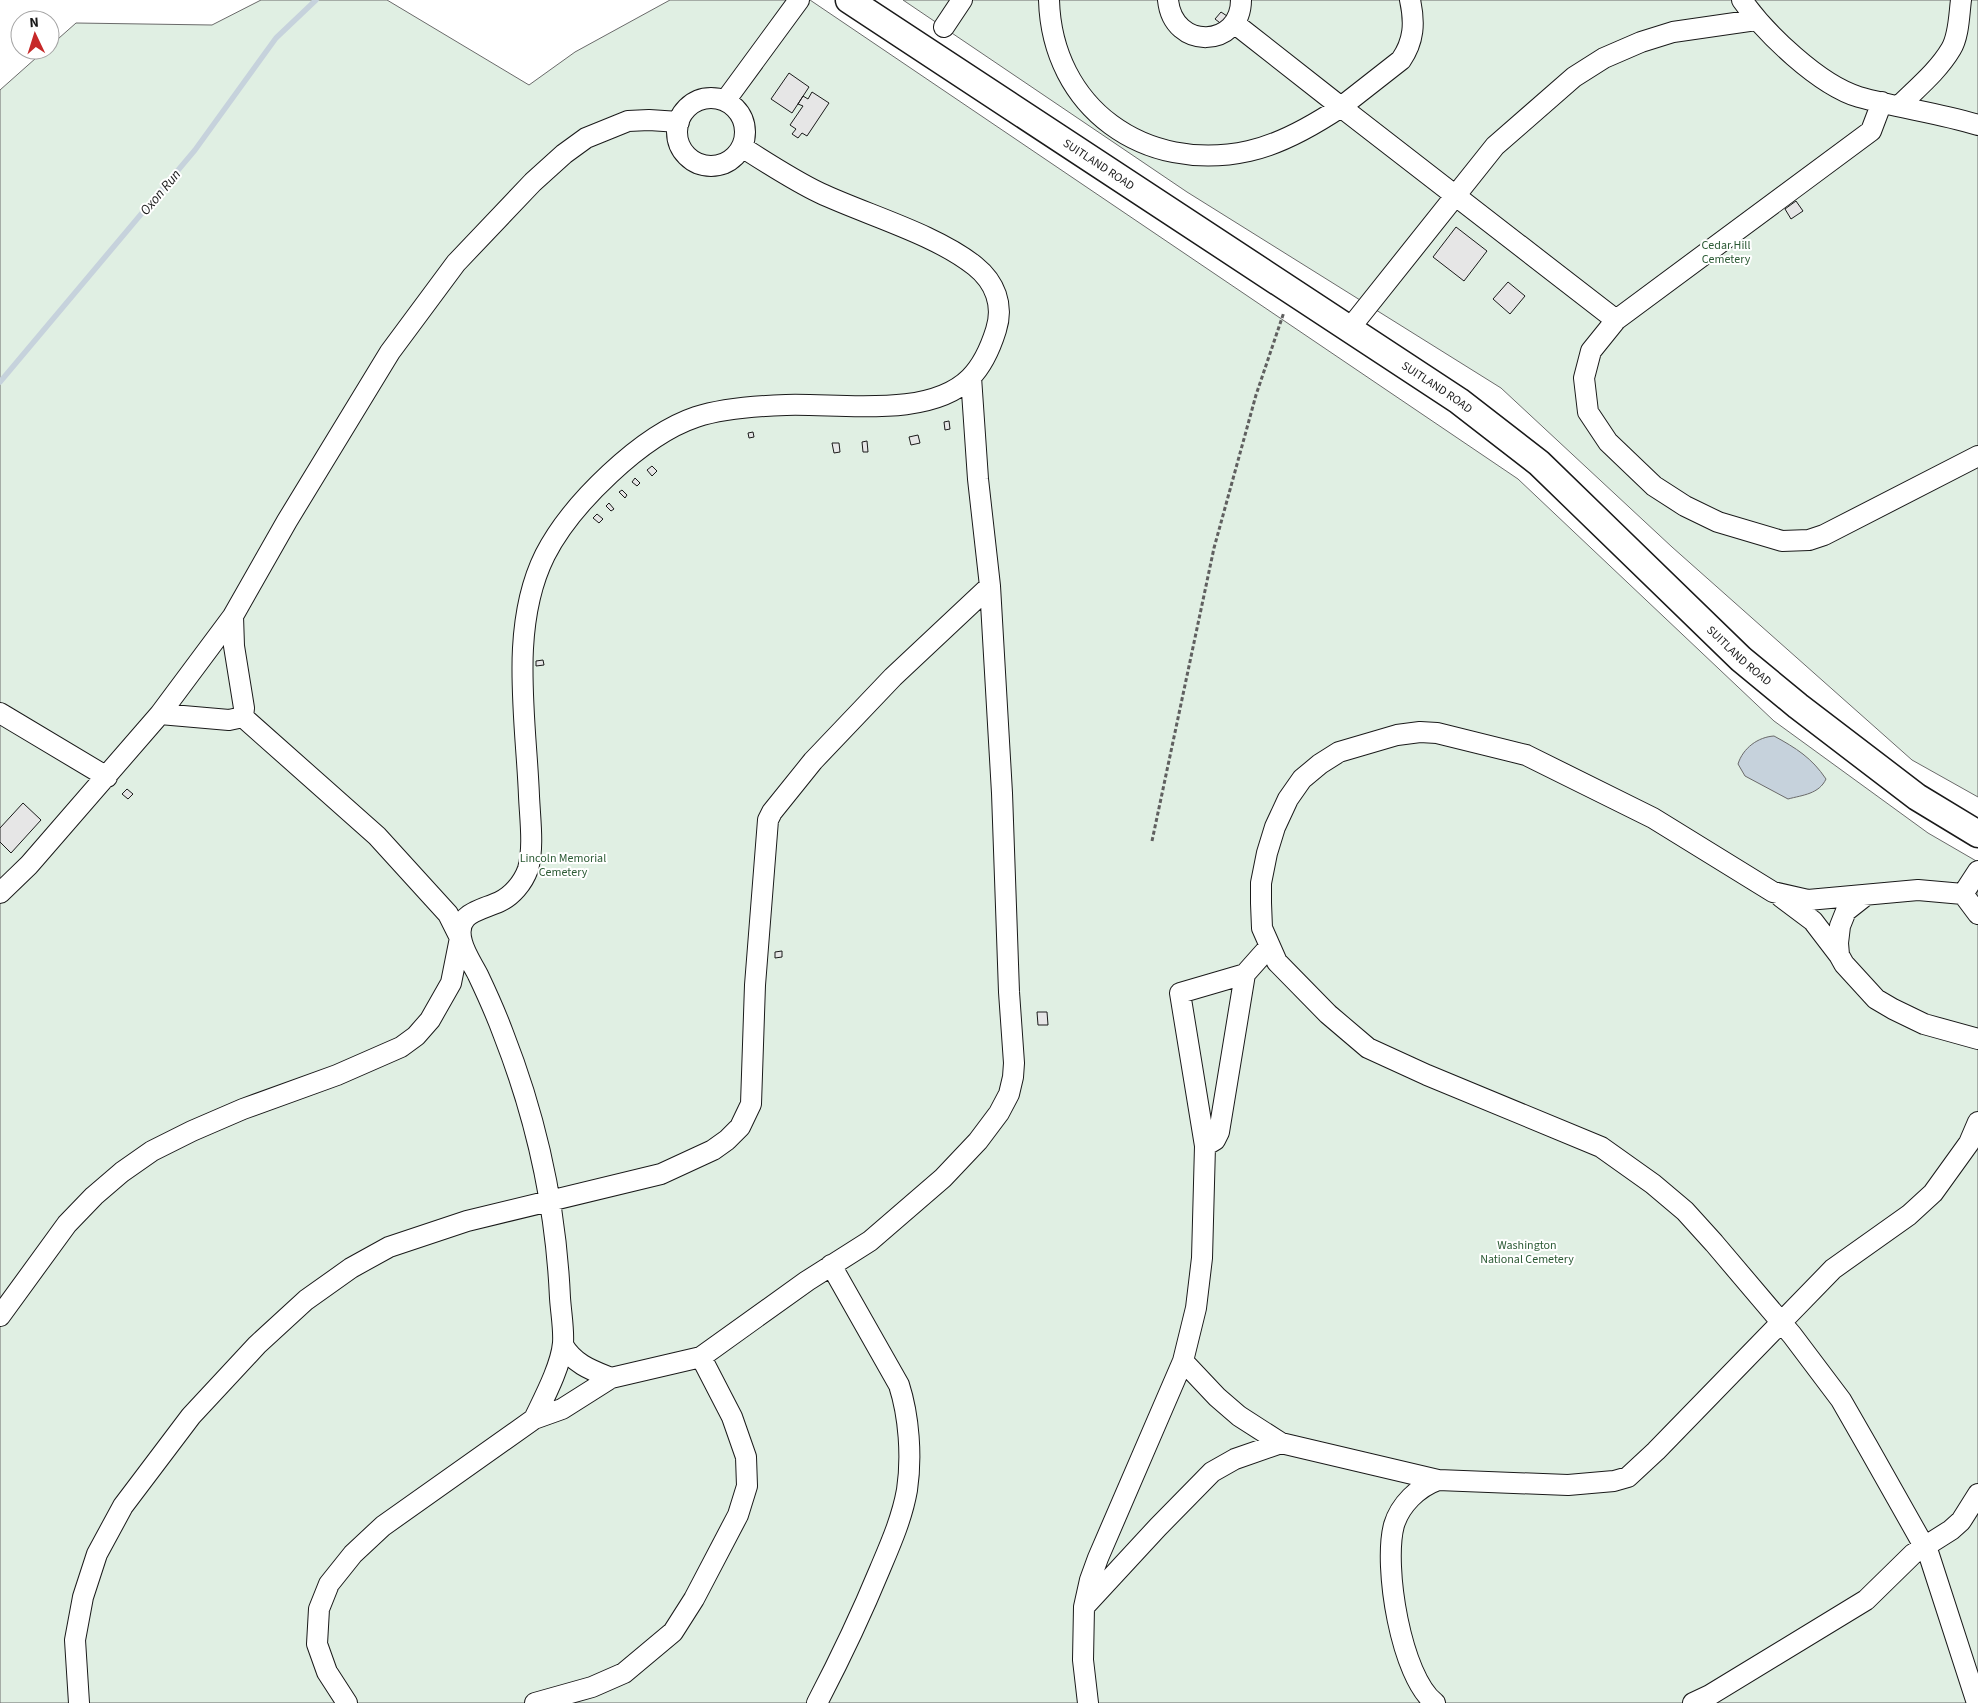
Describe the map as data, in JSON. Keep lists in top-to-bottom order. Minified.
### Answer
{"streets":{"main road":["SUITLAND ROAD"]},"water":["Oxon Run"],"parks":["Cedar Hill Cemetery","Lincoln Memorial Cemetery","Washington National Cemetery"],"north":"top"}
